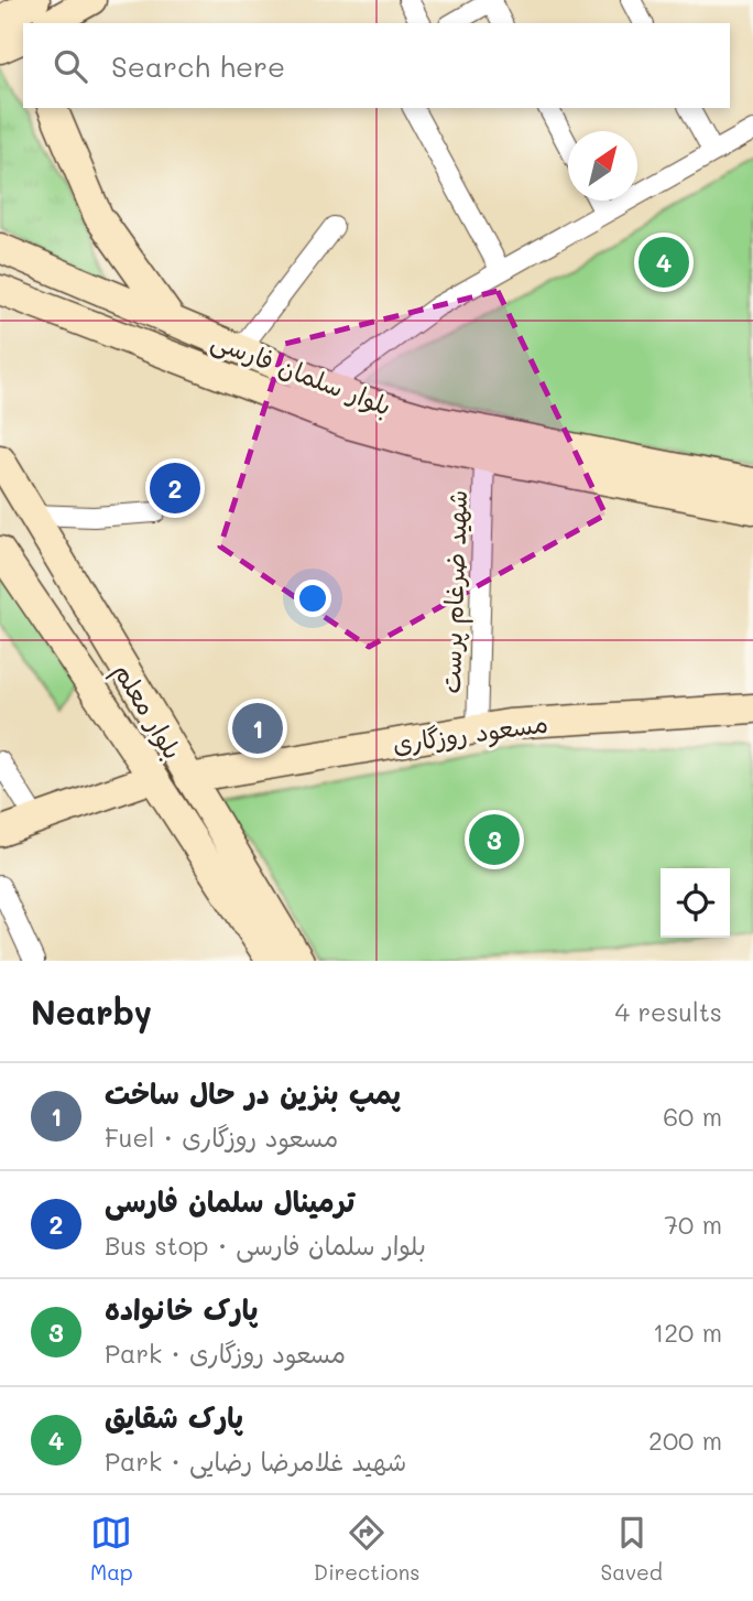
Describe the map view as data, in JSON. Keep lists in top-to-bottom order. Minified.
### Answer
{"streets":{"main road":["بلوار سلمان فارسی","بلوار معلم","مسعود روزگاری"],"street":["شهید ضرغام پرست"]},"crossings":[["بلوار سلمان فارسی","شهید ضرغام پرست"],["شهید ضرغام پرست","مسعود روزگاری"],["بلوار معلم","مسعود روزگاری"]],"north":"top right","page":{"search":"Search here","pins":["4","2","1","3"],"heading":["Nearby","4 results"],"list":[{"mark":"1","name":"پمپ بنزین در حال ساخت","note":"Fuel · مسعود روزگاری","value":"60 m"},{"mark":"2","name":"ترمینال سلمان فارسی","note":"Bus stop · بلوار سلمان فارسی","value":"70 m"},{"mark":"3","name":"پارک خانواده","note":"Park · مسعود روزگاری","value":"120 m"},{"mark":"4","name":"پارک شقایق","note":"Park · شهید غلامرضا رضایی","value":"200 m"}],"nav":["Map","Directions","Saved"]}}
